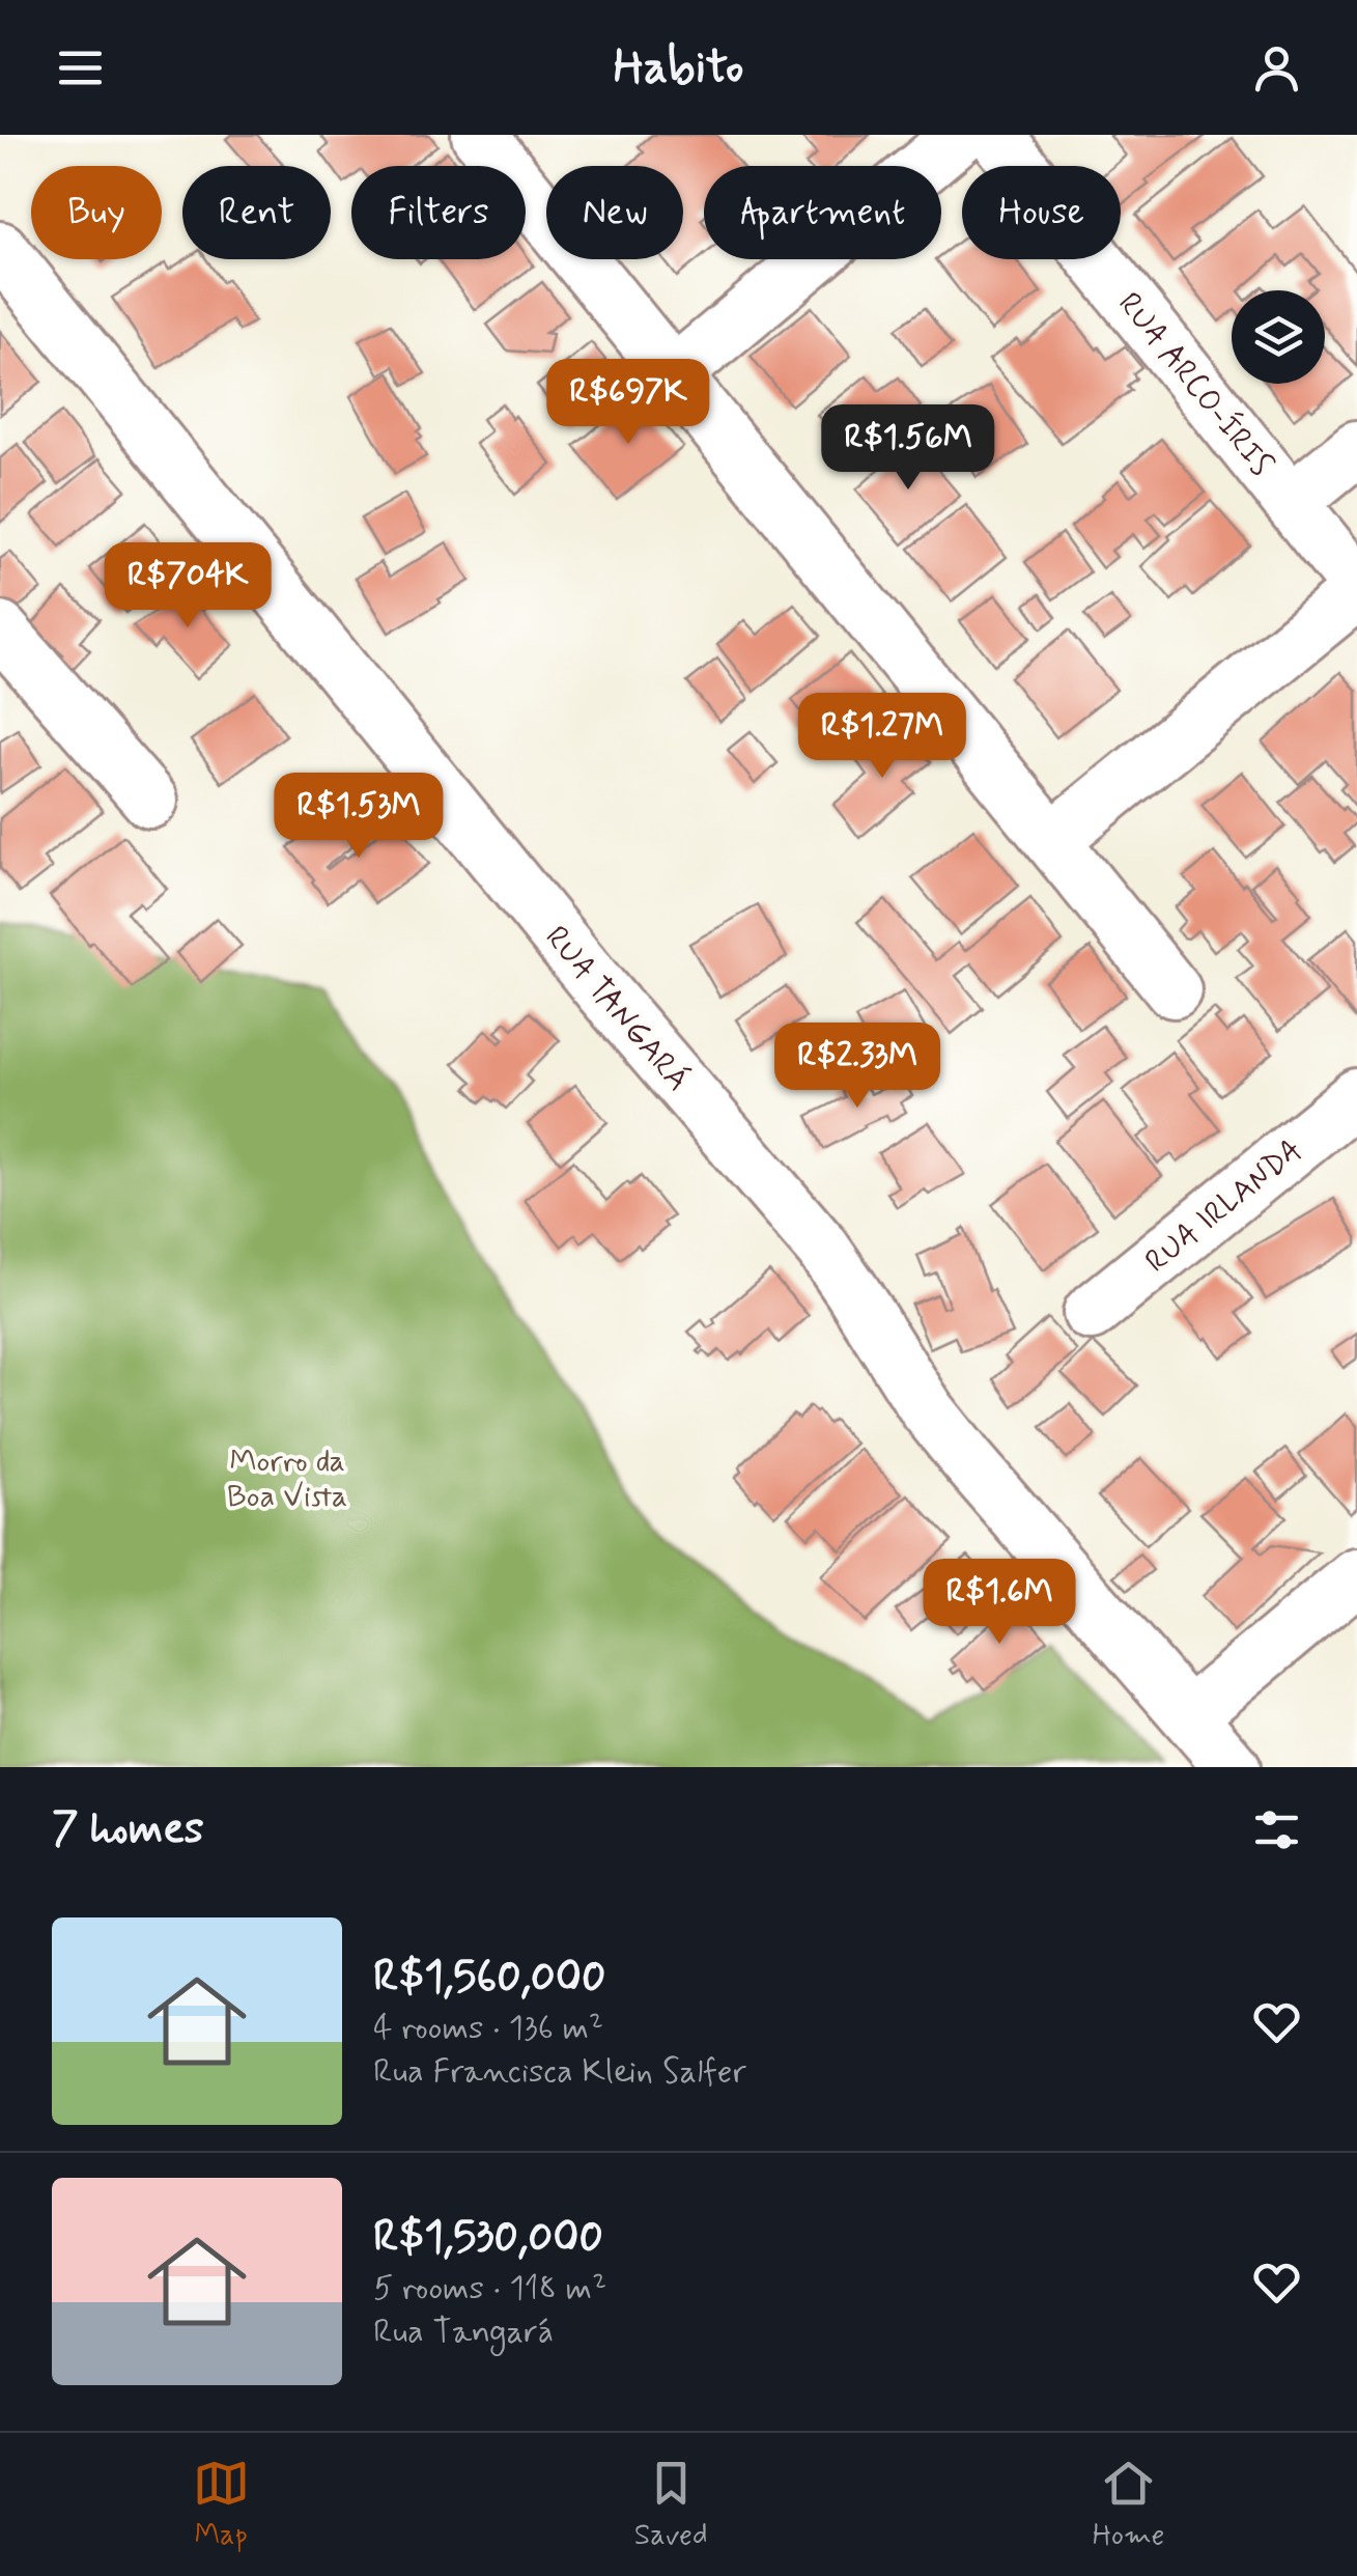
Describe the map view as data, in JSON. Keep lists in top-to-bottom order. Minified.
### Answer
{"streets":{"street":["RUA ARCO-ÍRIS","RUA TANGARÁ","RUA IRLANDA"]},"parks":["Morro da Boa Vista"],"page":{"header":"Habito","chip":["Buy","Rent","Filters","New","Apartment","House"],"price":["R$697K","R$1.56M","R$704K","R$1.27M","R$1.53M","R$2.33M","R$1.6M"],"heading":"7 homes","list":[{"name":"R$1,560,000","note":"4 rooms · 136 m² · Rua Francisca Klein Salfer"},{"name":"R$1,530,000","note":"5 rooms · 118 m² · Rua Tangará"}],"tabs":["Map","Saved","Home"]}}
